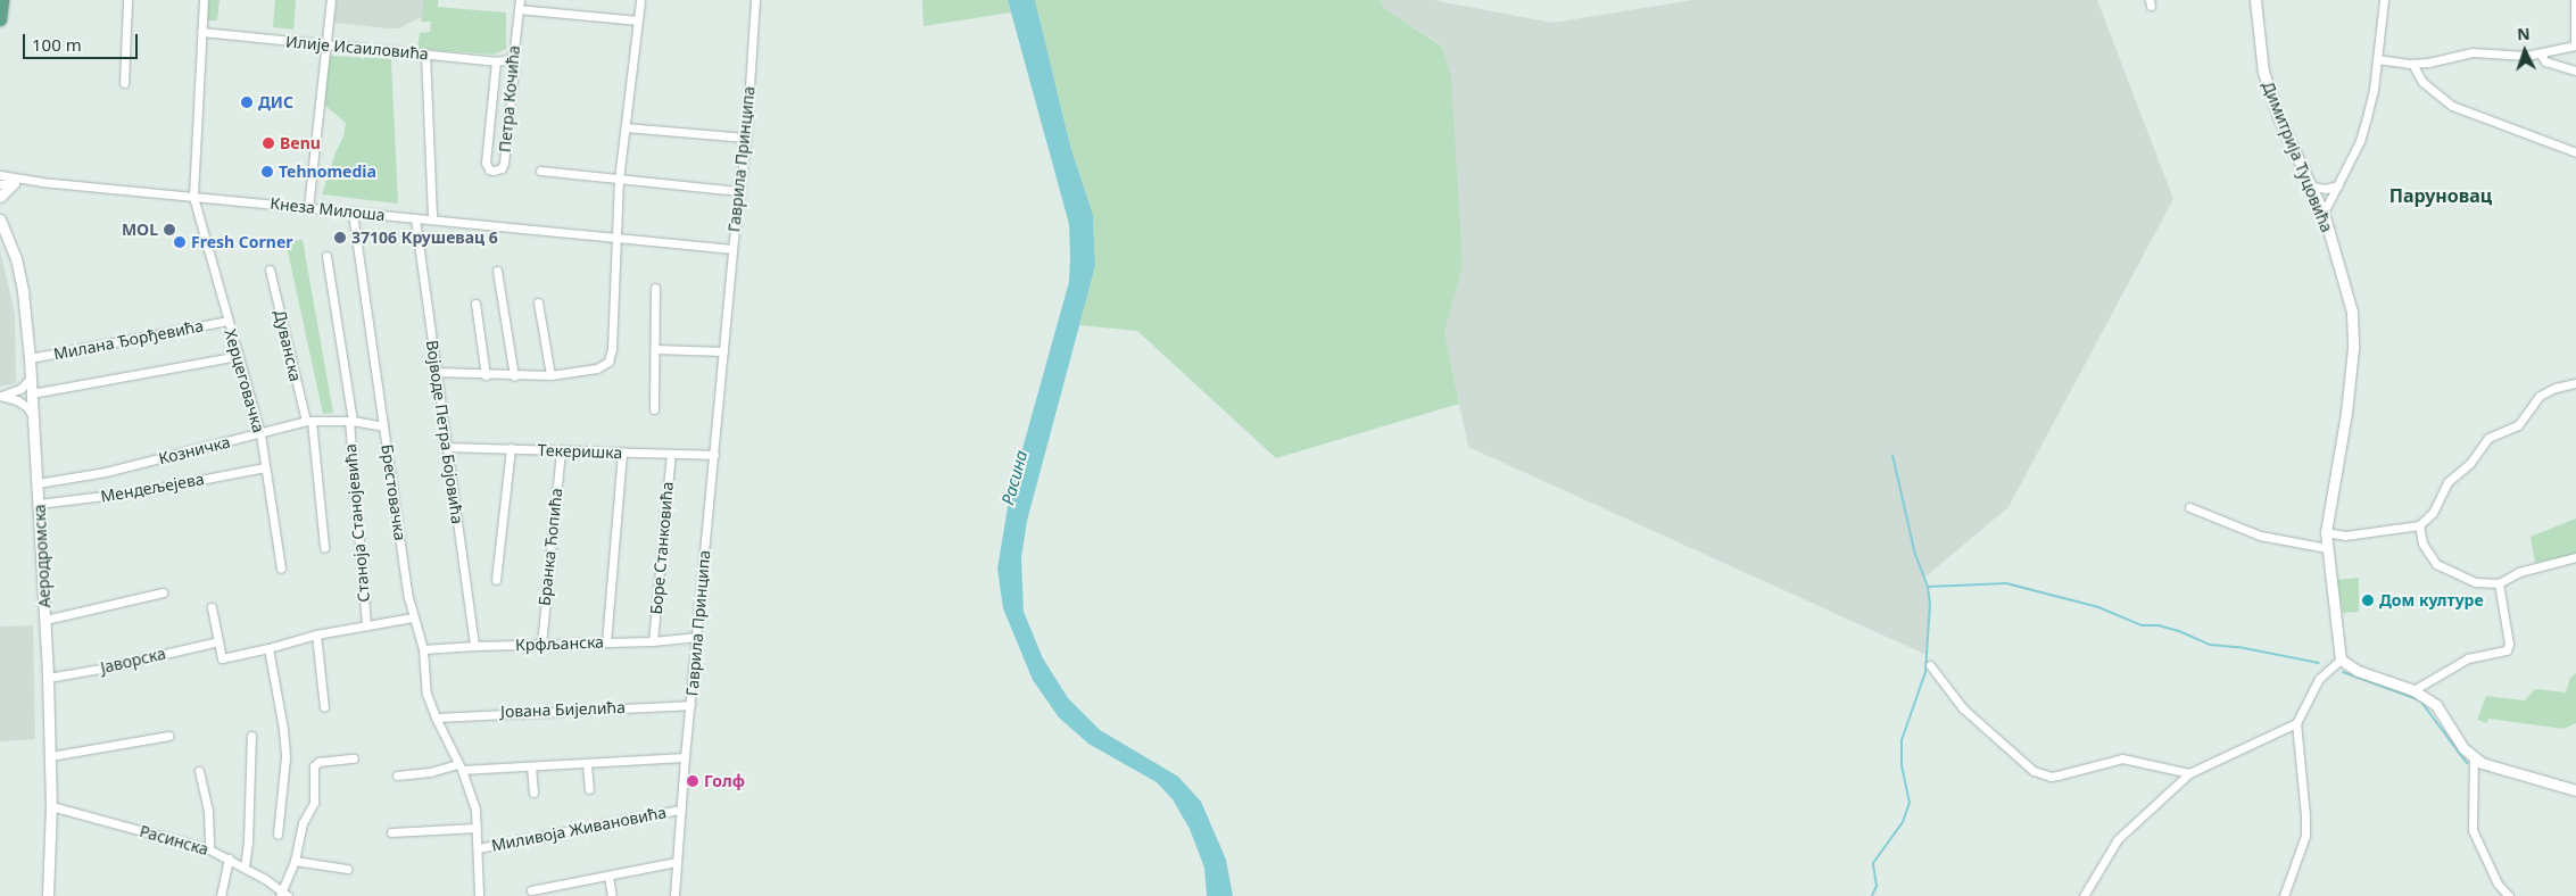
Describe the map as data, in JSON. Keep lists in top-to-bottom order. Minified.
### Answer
{"streets":{"street":["Илије Исаиловића","Петра Кочића","Димитрија Туцовића","Гаврила Принципа","Кнеза Милоша","Милана Ђорђевића","Дуванска","Херцеговачка","Војводе Петра Бојовића","Козничка","Текеришка","Мендељејева","Брестовачка","Станоја Станојевића","Бранка Ћопића","Боре Станковића","Аеродромска","Крфљанска","Јаворска","Јована Бијелића","Миливоја Живановића","Расинска"]},"crossings":[["Илије Исаиловића","Петра Кочића"],["Илије Исаиловића","Херцеговачка"],["Гаврила Принципа","Кнеза Милоша"],["Гаврила Принципа","Текеришка"],["Гаврила Принципа","Крфљанска"],["Гаврила Принципа","Јована Бијелића"],["Гаврила Принципа","Миливоја Живановића"],["Кнеза Милоша","Херцеговачка"],["Кнеза Милоша","Војводе Петра Бојовића"],["Кнеза Милоша","Брестовачка"],["Милана Ђорђевића","Херцеговачка"],["Милана Ђорђевића","Аеродромска"],["Дуванска","Козничка"],["Херцеговачка","Козничка"],["Херцеговачка","Мендељејева"],["Војводе Петра Бојовића","Текеришка"],["Војводе Петра Бојовића","Крфљанска"],["Козничка","Брестовачка"],["Козничка","Станоја Станојевића"],["Козничка","Аеродромска"],["Текеришка","Бранка Ћопића"],["Текеришка","Боре Станковића"],["Мендељејева","Аеродромска"],["Брестовачка","Крфљанска"],["Брестовачка","Јована Бијелића"],["Брестовачка","Миливоја Живановића"],["Бранка Ћопића","Крфљанска"],["Боре Станковића","Крфљанска"],["Аеродромска","Јаворска"],["Аеродромска","Расинска"]],"districts":["Паруновац"],"water":["Расина"],"places":["ДИС","Benu","Tehnomedia","MOL","37106 Крушевац 6","Fresh Corner","Дом културе","Голф"],"scale_bar":"100 m","north":"top"}
